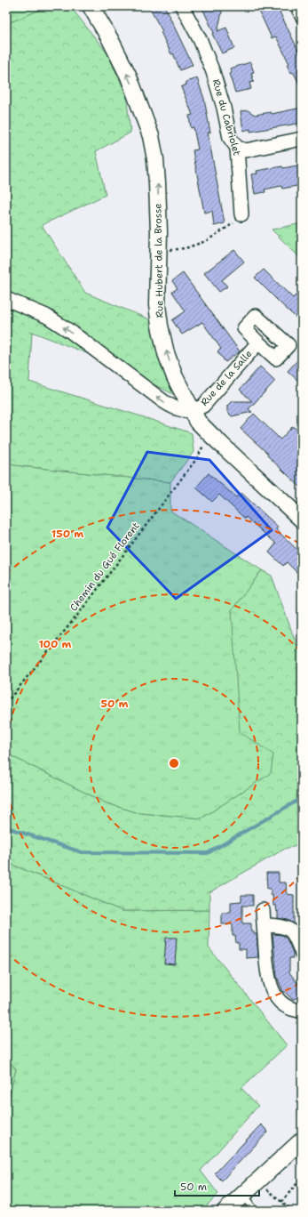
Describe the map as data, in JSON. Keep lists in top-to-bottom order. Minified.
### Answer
{"streets":{"street":["Rue du Cabriolet","Rue Hubert de la Brosse","Rue de la Salle"],"path":["Chemin du Gué Florent"]},"crossings":[["Rue Hubert de la Brosse","Rue de la Salle"],["Rue Hubert de la Brosse","Chemin du Gué Florent"]],"one_way":["Rue Hubert de la Brosse"],"scale_bar":"50 m","rings":["150 m","100 m","50 m"]}
